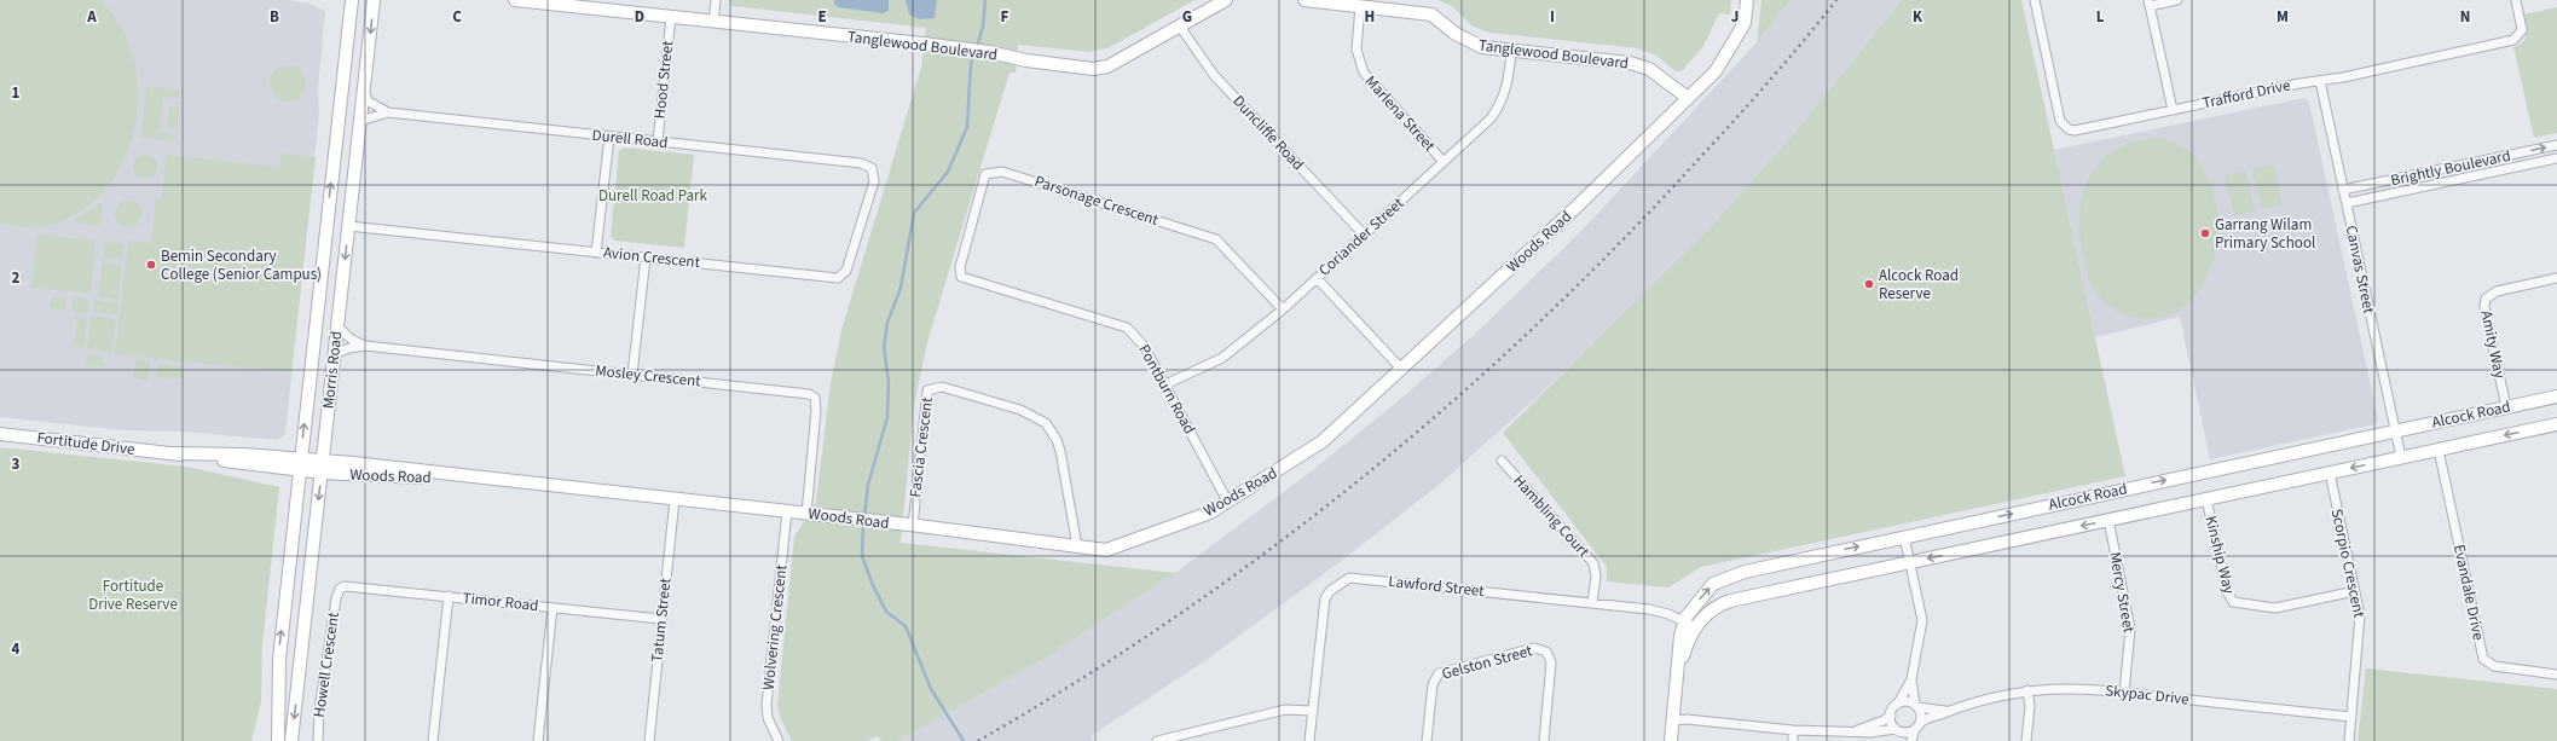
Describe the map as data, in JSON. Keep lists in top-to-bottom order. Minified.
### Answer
{"streets":{"street":["Tanglewood Boulevard","Hood Street","Trafford Drive","Marlena Street","Duncliffe Road","Durell Road","Brightly Boulevard","Parsonage Crescent","Coriander Street","Woods Road","Avion Crescent","Canvas Street","Amity Way","Morris Road","Mosley Crescent","Pontburn Road","Alcock Road","Fortitude Drive","Fascia Crescent","Hambling Court","Kinship Way","Scorpio Crescent","Lawford Street","Mercy Street","Evandale Drive","Timor Road","Tatum Street","Wolvering Crescent","Gelston Street","Howell Crescent","Skypac Drive"]},"crossings":[["Tanglewood Boulevard","Hood Street"],["Tanglewood Boulevard","Marlena Street"],["Tanglewood Boulevard","Duncliffe Road"],["Tanglewood Boulevard","Coriander Street"],["Tanglewood Boulevard","Woods Road"],["Hood Street","Durell Road"],["Trafford Drive","Canvas Street"],["Marlena Street","Coriander Street"],["Duncliffe Road","Coriander Street"],["Durell Road","Avion Crescent"],["Durell Road","Morris Road"],["Brightly Boulevard","Canvas Street"],["Parsonage Crescent","Coriander Street"],["Parsonage Crescent","Pontburn Road"],["Coriander Street","Pontburn Road"],["Woods Road","Morris Road"],["Woods Road","Mosley Crescent"],["Woods Road","Pontburn Road"],["Woods Road","Fortitude Drive"],["Woods Road","Fascia Crescent"],["Woods Road","Tatum Street"],["Woods Road","Wolvering Crescent"],["Avion Crescent","Morris Road"],["Canvas Street","Alcock Road"],["Amity Way","Alcock Road"],["Morris Road","Mosley Crescent"],["Morris Road","Fortitude Drive"],["Alcock Road","Kinship Way"],["Alcock Road","Scorpio Crescent"],["Alcock Road","Lawford Street"],["Alcock Road","Mercy Street"],["Alcock Road","Evandale Drive"],["Hambling Court","Lawford Street"],["Kinship Way","Scorpio Crescent"],["Scorpio Crescent","Skypac Drive"],["Mercy Street","Skypac Drive"],["Timor Road","Tatum Street"],["Timor Road","Howell Crescent"]],"parks":["Durell Road Park","Fortitude Drive Reserve"],"places":["Garrang Wilam Primary School","Bemin Secondary College (Senior Campus)","Alcock Road Reserve"],"grid":{"columns":["A","B","C","D","E","F","G","H","I","J","K","L","M","N"],"rows":["1","2","3","4"]}}
